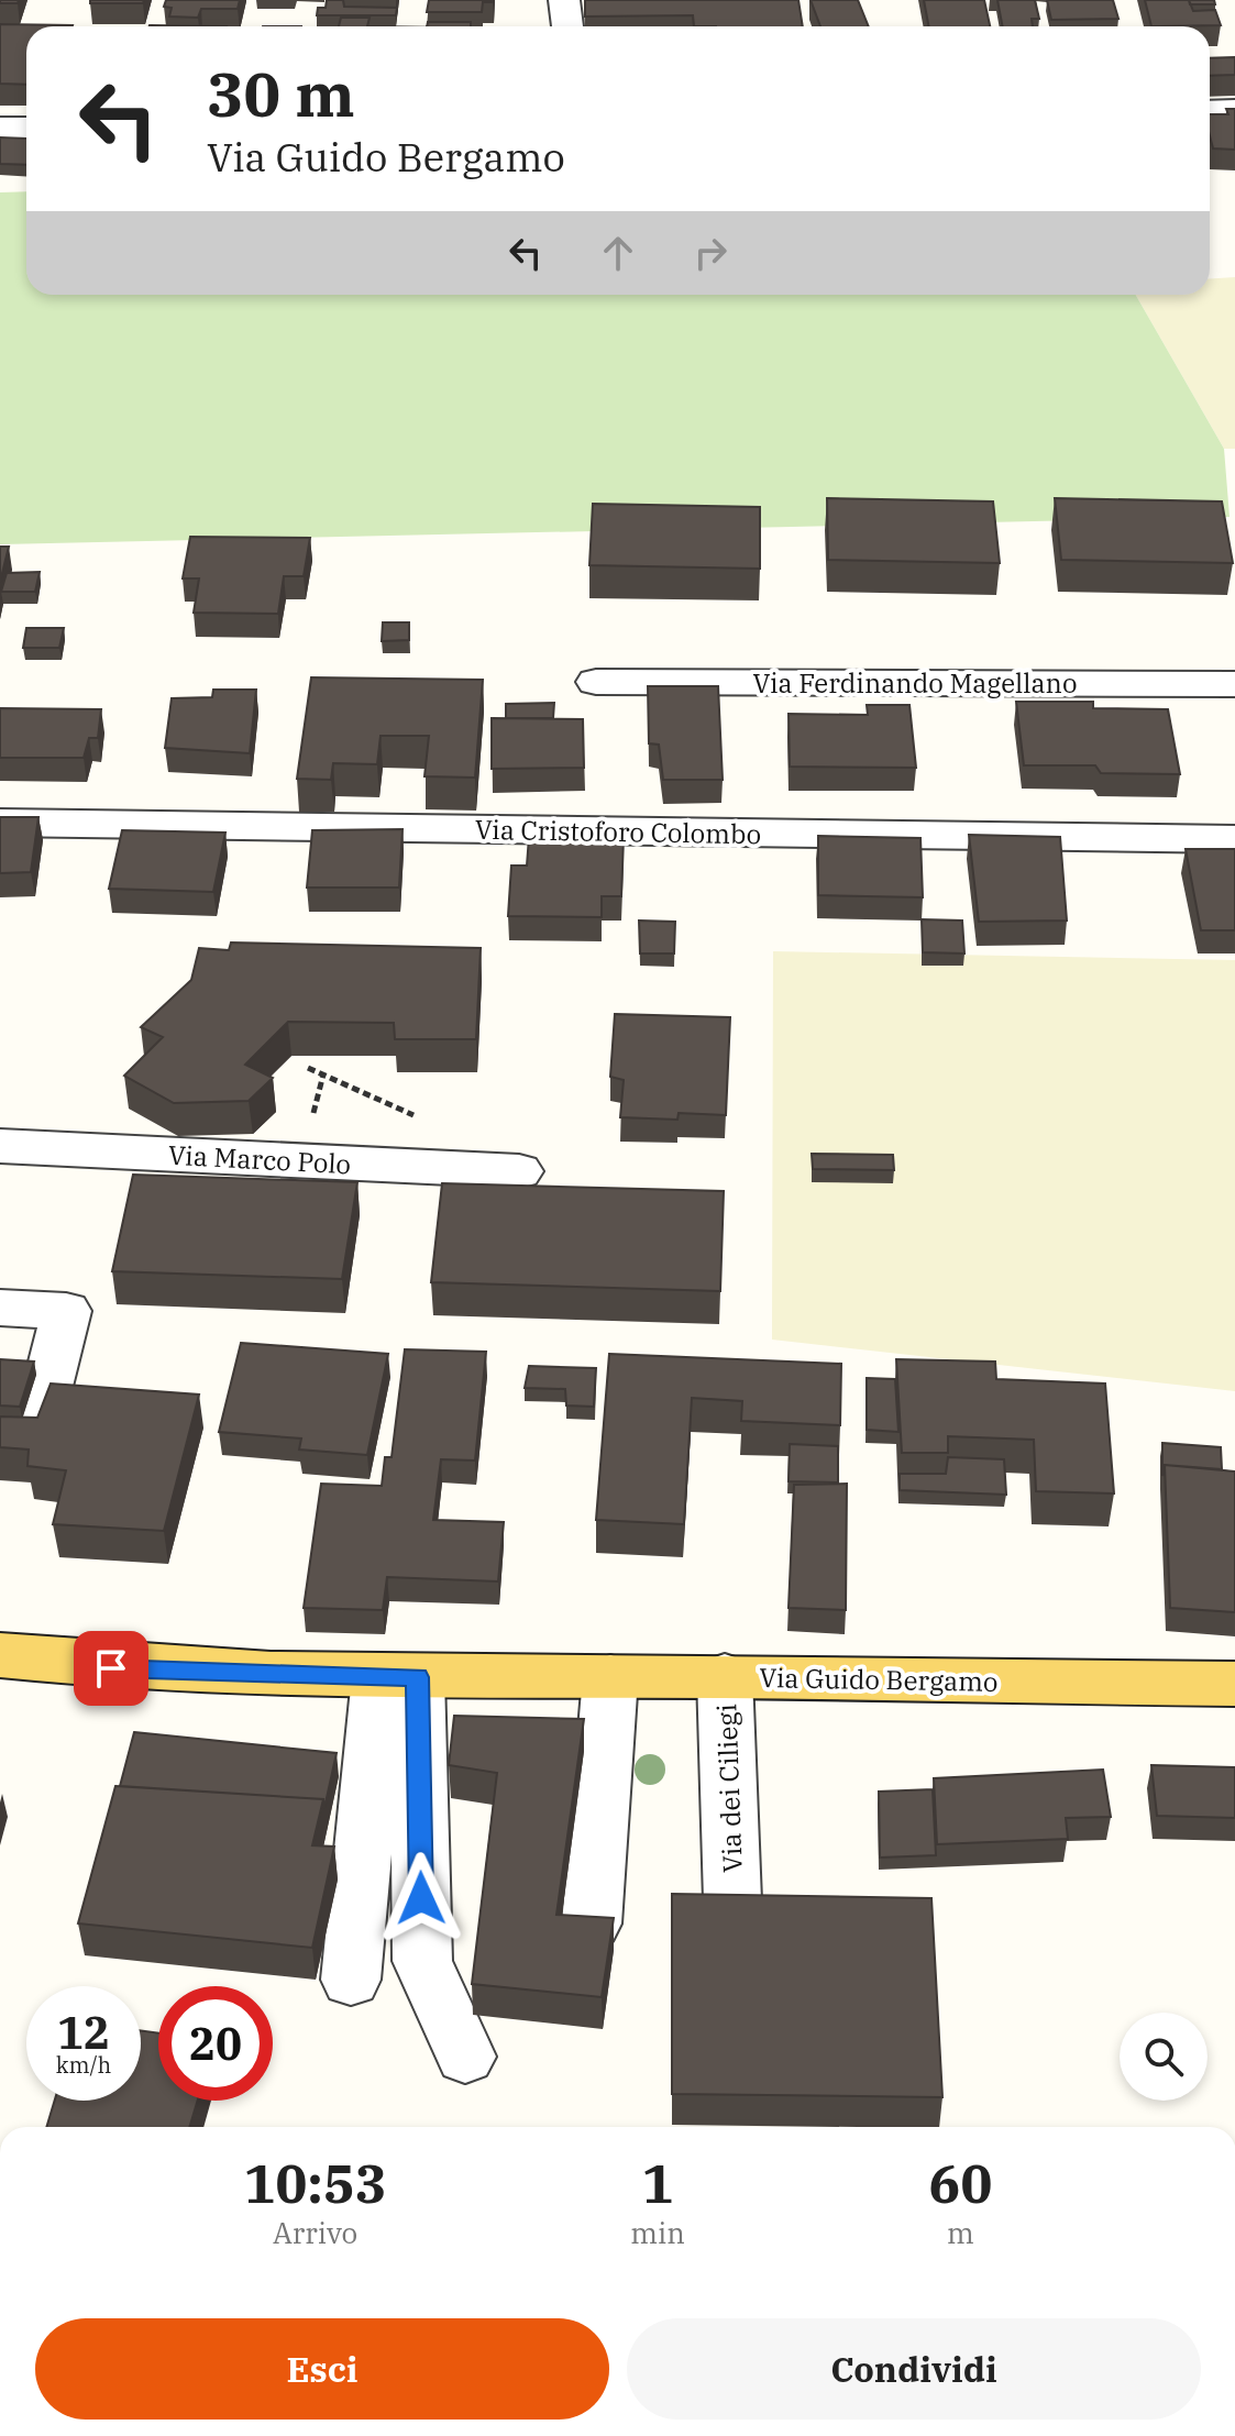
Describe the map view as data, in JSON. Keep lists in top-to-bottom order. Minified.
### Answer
{"streets":{"main road":["Via Guido Bergamo"],"street":["Via Ferdinando Magellano","Via Cristoforo Colombo","Via Marco Polo","Via dei Ciliegi"]},"crossings":[["Via Guido Bergamo","Via dei Ciliegi"]],"page":{"turn":["30 m","Via Guido Bergamo"],"speed":"12 km/h","limit":"20","eta":["10:53","Arrivo","1","min","60","m"],"buttons":["Esci","Condividi"]}}
